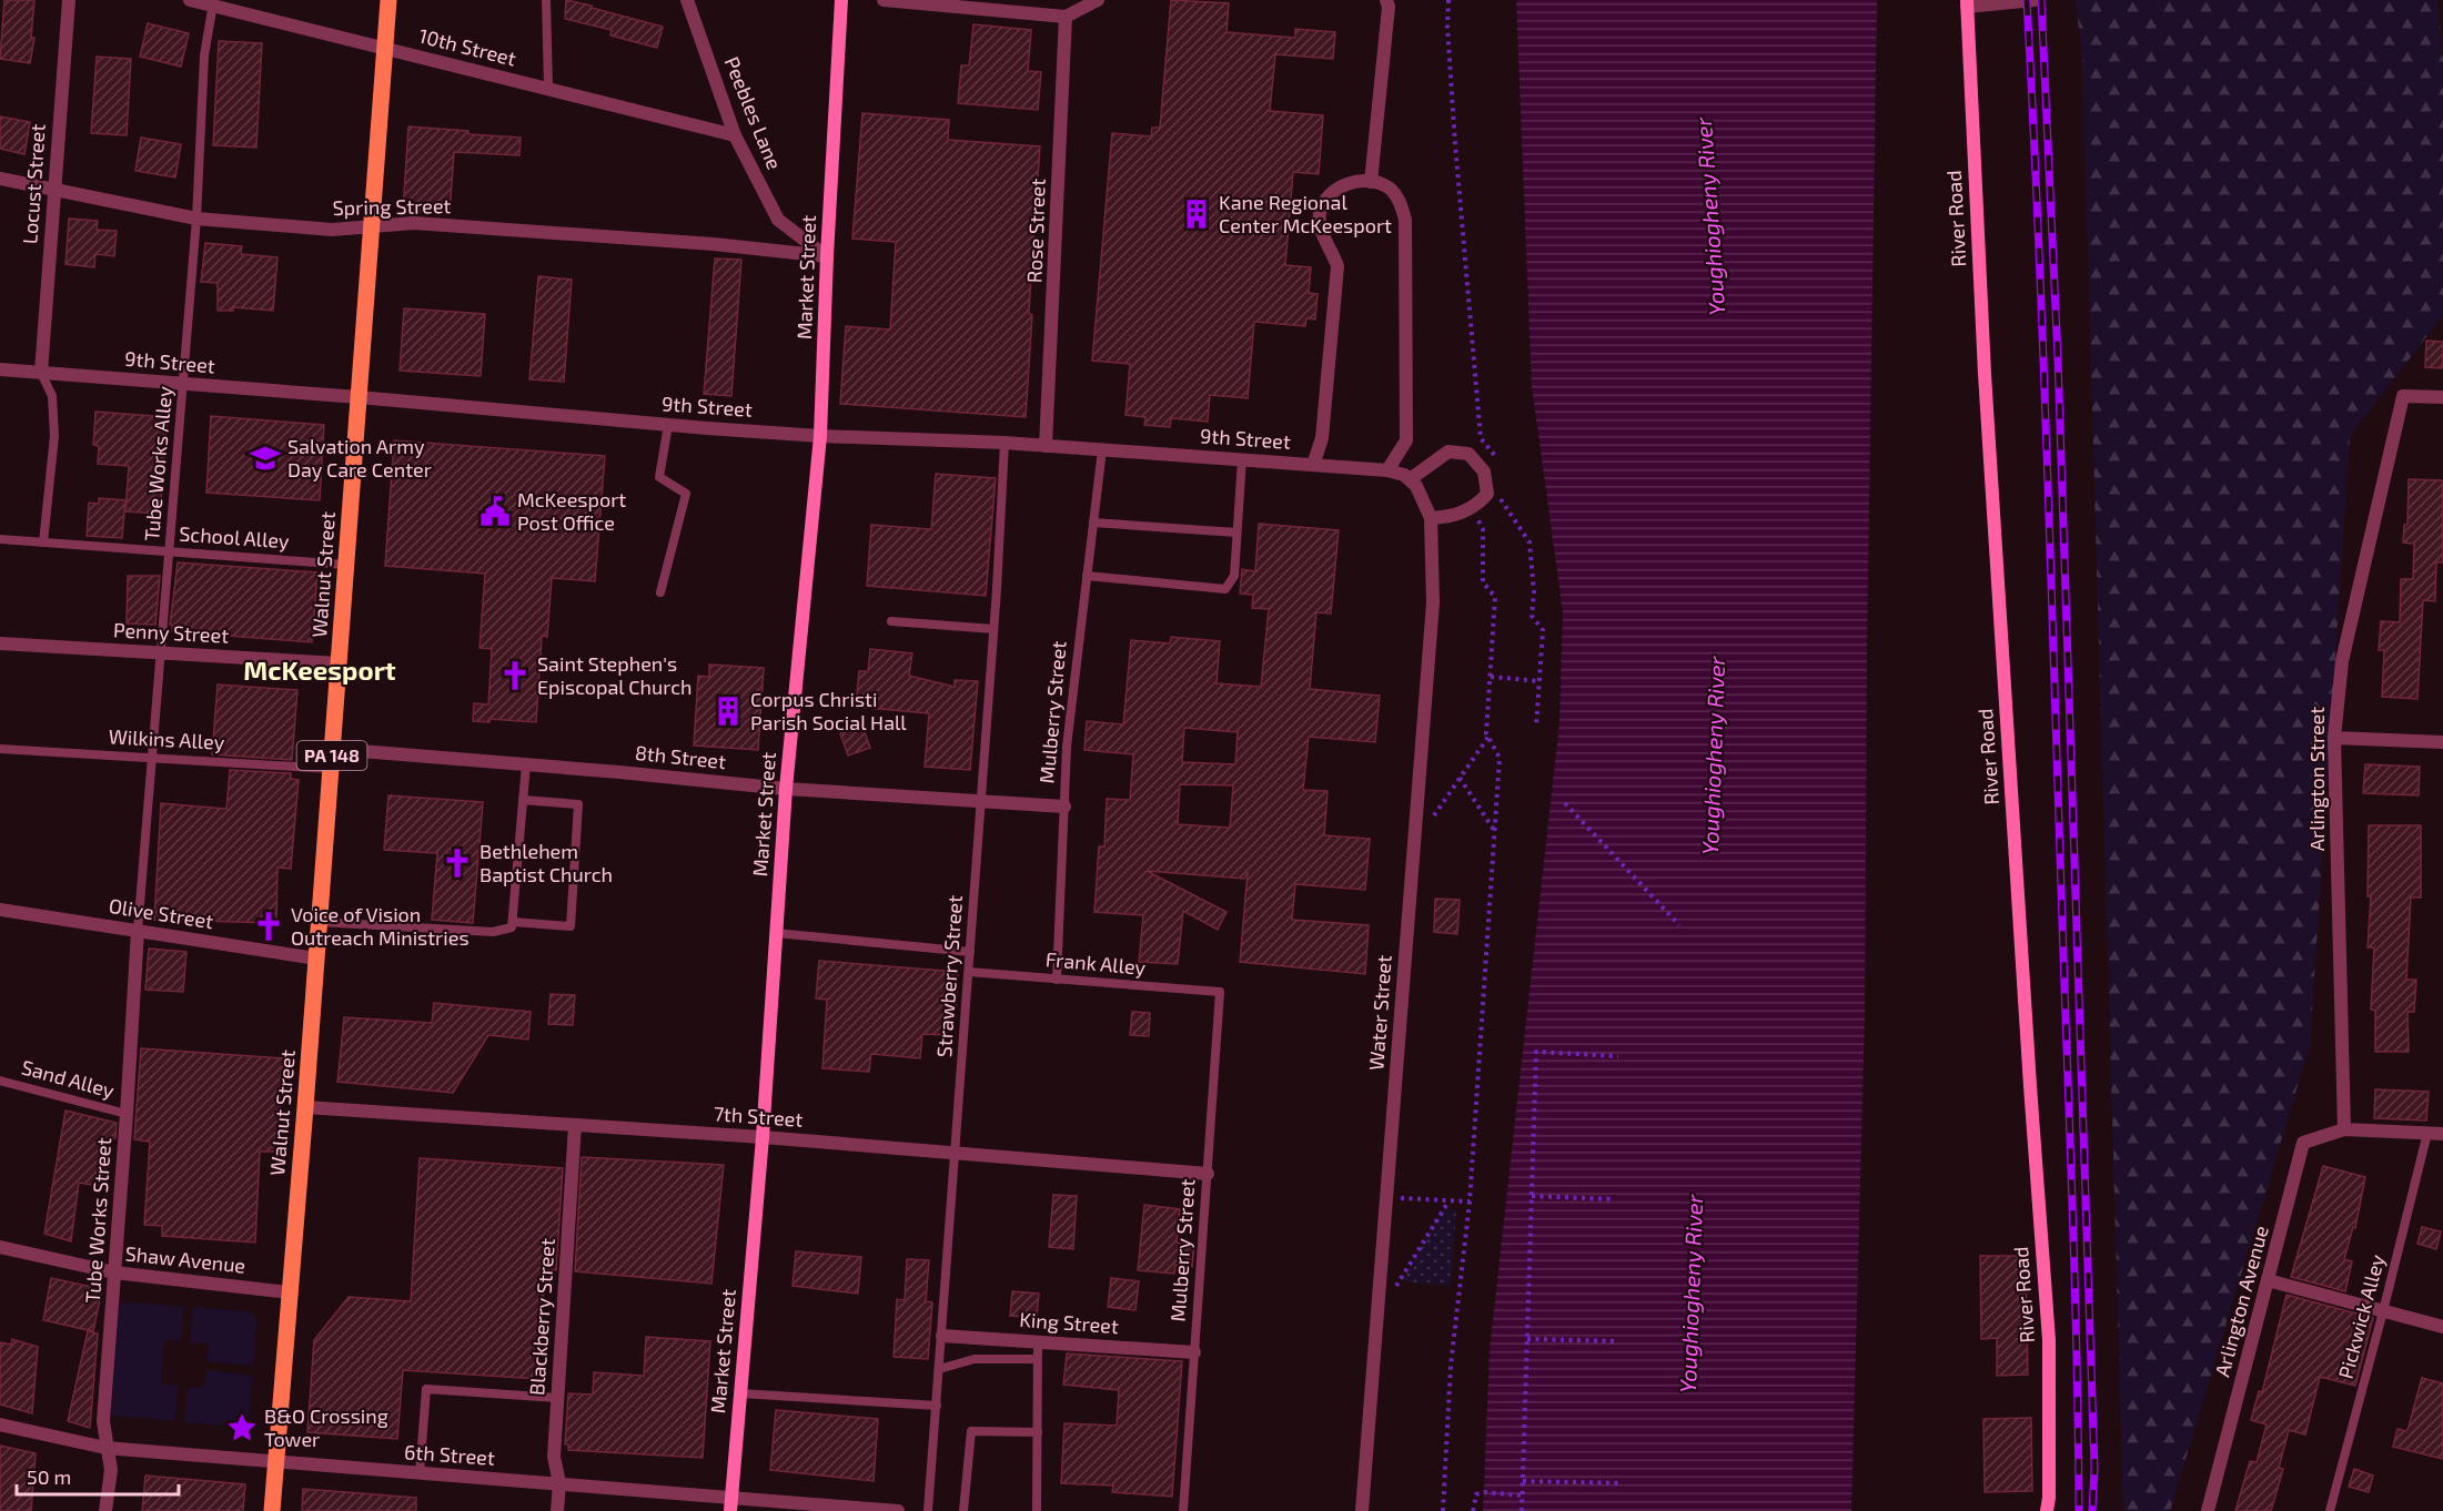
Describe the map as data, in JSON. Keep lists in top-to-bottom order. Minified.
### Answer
{"streets":{"main road":["River Road","Market Street","Walnut Street","PA 148"],"street":["10th Street","Peebles Lane","Locust Street","Spring Street","Rose Street","9th Street","Penny Street","8th Street","Arlington Street","Olive Street","Water Street","7th Street","Tube Works Street","Shaw Avenue","Arlington Avenue","Blackberry Street","King Street","6th Street"],"lane":["Tube Works Alley","School Alley","Mulberry Street","Wilkins Alley","Frank Alley","Strawberry Street","Sand Alley","Pickwick Alley"]},"crossings":[["10th Street","Peebles Lane"],["10th Street","Tube Works Alley"],["10th Street","Walnut Street"],["Peebles Lane","Spring Street"],["Peebles Lane","Market Street"],["Locust Street","Spring Street"],["Locust Street","9th Street"],["Spring Street","Market Street"],["Spring Street","Tube Works Alley"],["Spring Street","Walnut Street"],["Rose Street","9th Street"],["Market Street","9th Street"],["Market Street","8th Street"],["Market Street","7th Street"],["Market Street","6th Street"],["9th Street","Tube Works Alley"],["9th Street","Walnut Street"],["9th Street","Mulberry Street"],["9th Street","Strawberry Street"],["9th Street","Water Street"],["Tube Works Alley","School Alley"],["Tube Works Alley","Penny Street"],["Tube Works Alley","Wilkins Alley"],["Tube Works Alley","Olive Street"],["Tube Works Alley","Tube Works Street"],["School Alley","Walnut Street"],["Walnut Street","Penny Street"],["Walnut Street","Wilkins Alley"],["Walnut Street","8th Street"],["Walnut Street","Olive Street"],["Walnut Street","7th Street"],["Walnut Street","Shaw Avenue"],["Walnut Street","6th Street"],["Mulberry Street","8th Street"],["Mulberry Street","Frank Alley"],["Mulberry Street","7th Street"],["Mulberry Street","King Street"],["8th Street","Strawberry Street"],["Arlington Street","Arlington Avenue"],["Olive Street","Tube Works Street"],["Frank Alley","Strawberry Street"],["Strawberry Street","7th Street"],["Strawberry Street","King Street"],["Sand Alley","Tube Works Street"],["7th Street","Blackberry Street"],["Tube Works Street","Shaw Avenue"],["Tube Works Street","6th Street"],["Blackberry Street","6th Street"]],"districts":["McKeesport"],"water":["Youghiogheny River"],"places":{"building":["Kane Regional Center McKeesport","Corpus Christi Parish Social Hall"],"school or university":["Salvation Army Day Care Center"],"public building":["McKeesport Post Office"],"church":["Saint Stephen's Episcopal Church","Bethlehem Baptist Church","Voice of Vision Outreach Ministries"],"place":["B&O Crossing Tower"]},"scale_bar":"50 m"}
